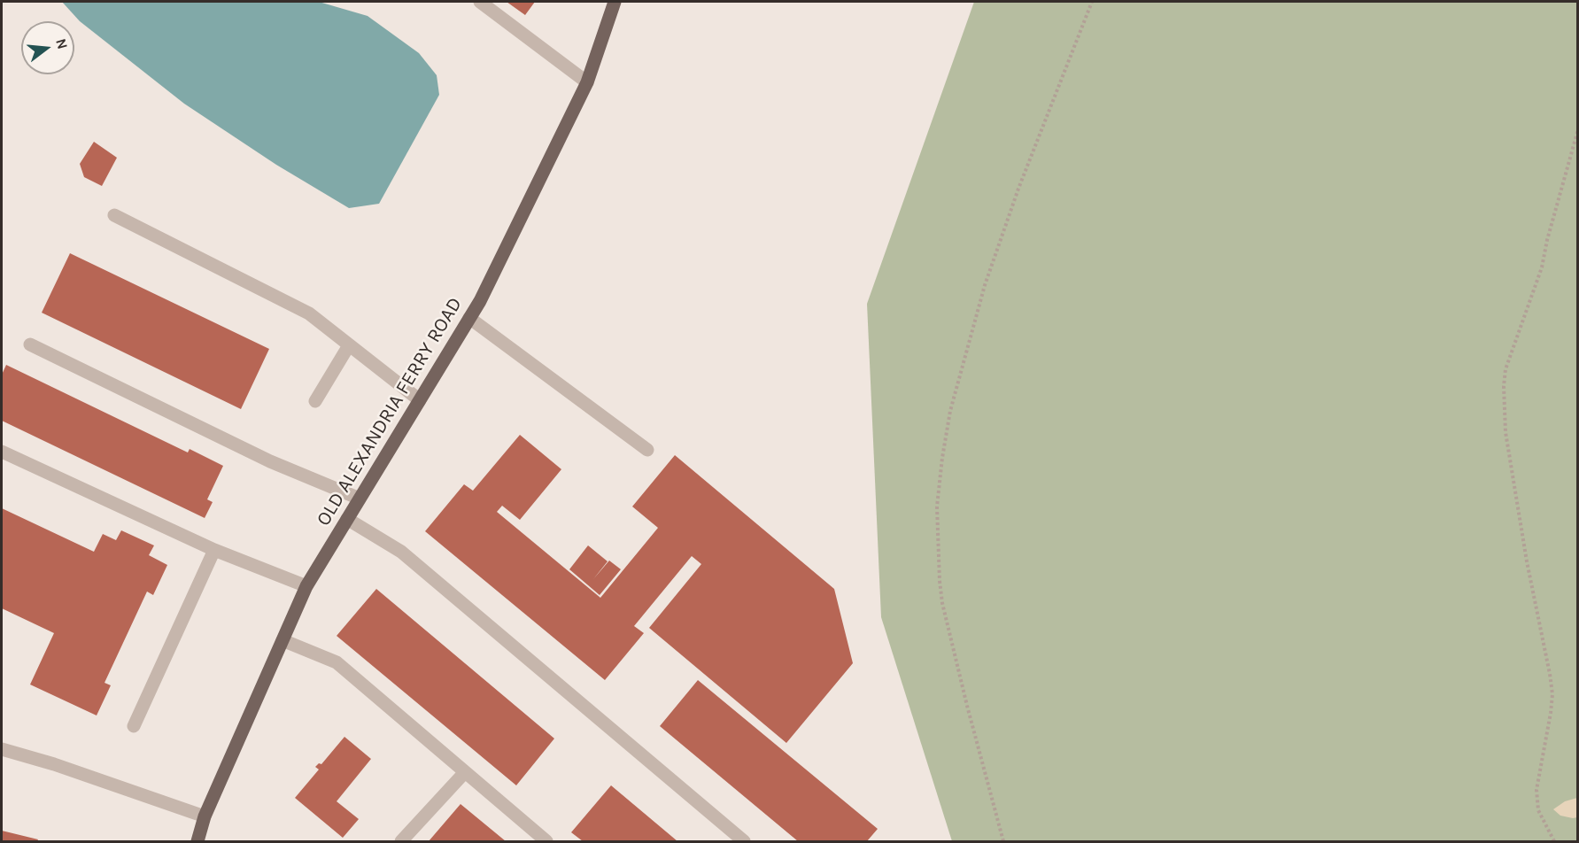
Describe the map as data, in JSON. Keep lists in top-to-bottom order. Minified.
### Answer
{"streets":{"main road":["OLD ALEXANDRIA FERRY ROAD"]},"north":"right"}
